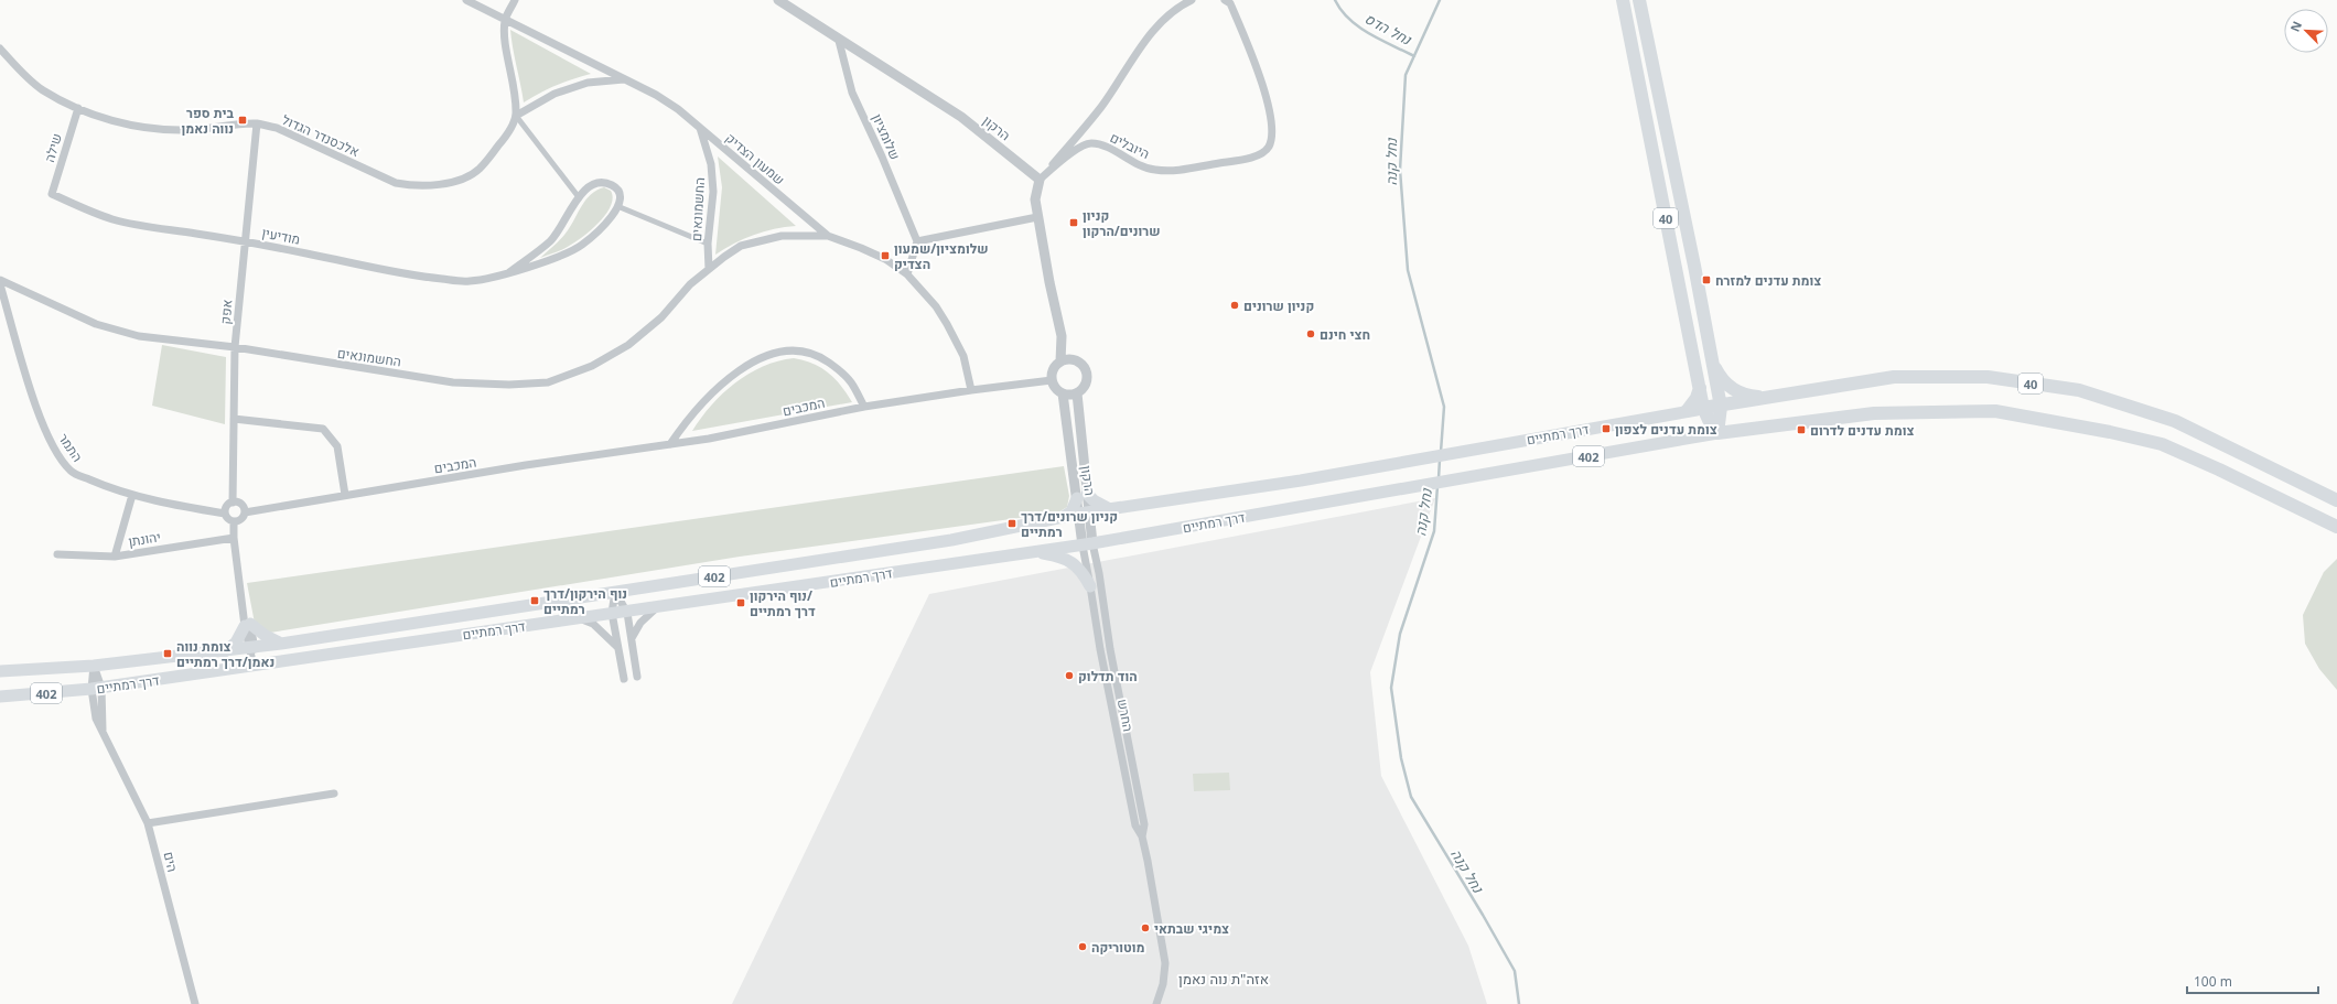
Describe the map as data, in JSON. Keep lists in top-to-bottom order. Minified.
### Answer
{"streets":{"highway":["40"],"main road":["דרך רמתיים","402"],"street":["הרקון","אלכסנדר הגדול","שלומציון","היובלים","שילה","שמעון הצדיק","החשמונאים","מודיעין","אפק","המכבים","התמר","יהונתן","החרש","הים"]},"crossings":[["הרקון","שלומציון"],["הרקון","היובלים"],["הרקון","המכבים"],["הרקון","דרך רמתיים"],["הרקון","החרש"],["אלכסנדר הגדול","שילה"],["אלכסנדר הגדול","שמעון הצדיק"],["אלכסנדר הגדול","אפק"],["שילה","מודיעין"],["שמעון הצדיק","החשמונאים"],["שמעון הצדיק","המכבים"],["החשמונאים","אפק"],["40","דרך רמתיים"],["מודיעין","אפק"],["אפק","המכבים"],["אפק","התמר"],["המכבים","התמר"],["דרך רמתיים","החרש"],["דרך רמתיים","הים"]],"districts":["אזה\"ת נוה נאמן"],"water":["נחל הדס","נחל קנה"],"places":{"transit":["בית ספר נווה נאמן","קניון שרונים/הרקון","שלומציון/שמעון הצדיק","צומת עדנים למזרח","צומת עדנים לצפון","צומת עדנים לדרום","קניון שרונים/דרך רמתיים","נוף הירקון/דרך רמתיים","נוף הירקון/ דרך רמתיים","צומת נווה נאמן/דרך רמתיים"],"other":["קניון שרונים","חצי חינם","הוד תדלוק","צמיגי שבתאי","מוטוריקה"]},"scale_bar":"100 m","north":"top left"}
